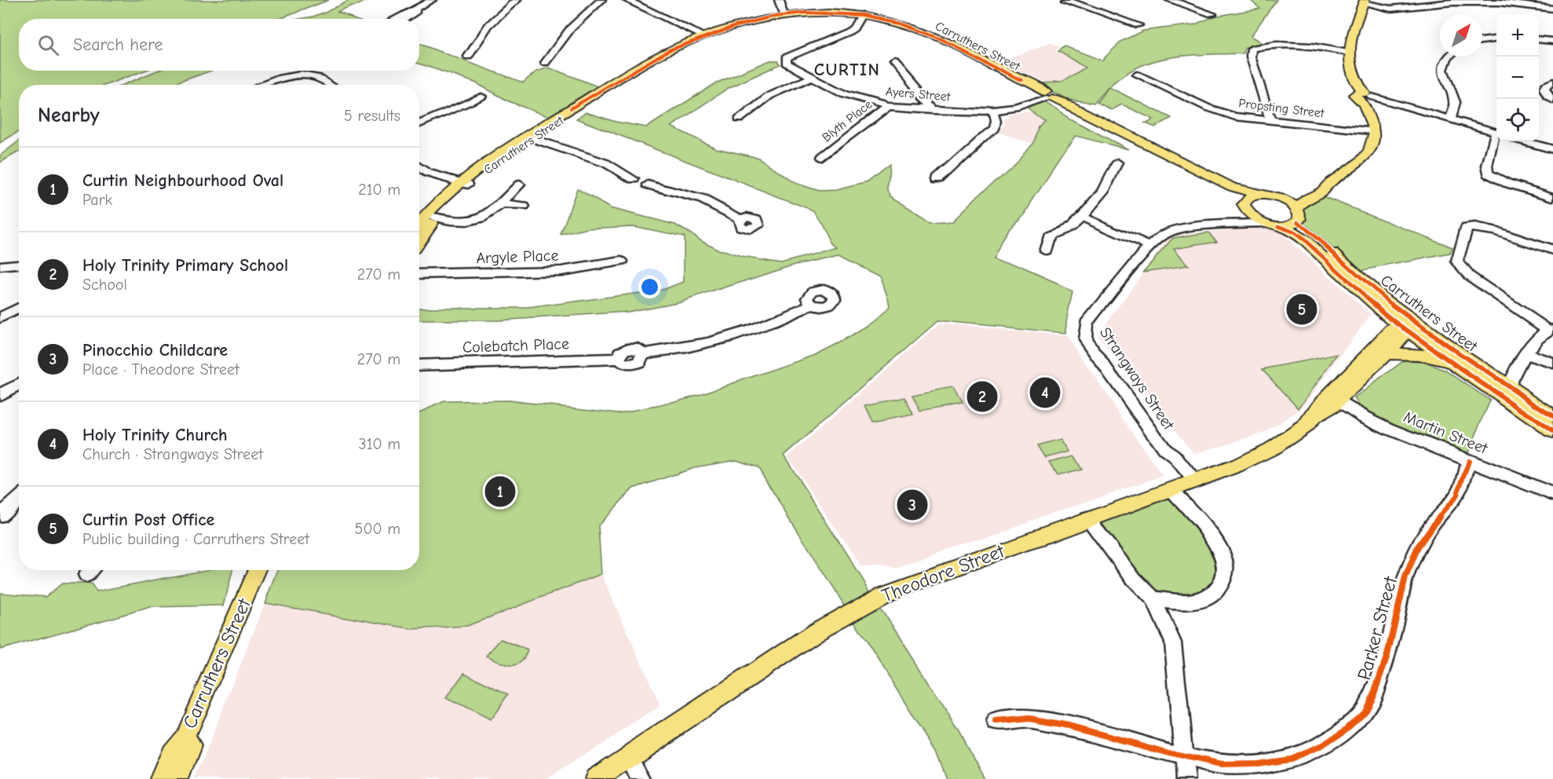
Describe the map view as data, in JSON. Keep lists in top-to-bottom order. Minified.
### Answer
{"streets":{"main road":["Carruthers Street","Theodore Street"],"street":["Ayers Street","Propsting Street","Blyth Place","Argyle Place","Colebatch Place","Strangways Street","Martin Street","Parker Street"]},"crossings":[["Carruthers Street","Ayers Street"],["Carruthers Street","Strangways Street"],["Carruthers Street","Theodore Street"],["Ayers Street","Blyth Place"],["Strangways Street","Theodore Street"],["Martin Street","Theodore Street"],["Martin Street","Parker Street"]],"districts":["CURTIN"],"north":"top right","page":{"map_buttons":["+","−"],"search":"Search here","heading":["Nearby","5 results"],"list":[{"mark":"1","name":"Curtin Neighbourhood Oval","note":"Park","value":"210 m"},{"mark":"2","name":"Holy Trinity Primary School","note":"School","value":"270 m"},{"mark":"3","name":"Pinocchio Childcare","note":"Place · Theodore Street","value":"270 m"},{"mark":"4","name":"Holy Trinity Church","note":"Church · Strangways Street","value":"310 m"},{"mark":"5","name":"Curtin Post Office","note":"Public building · Carruthers Street","value":"500 m"}],"pins":["5","4","2","1","3"]}}
